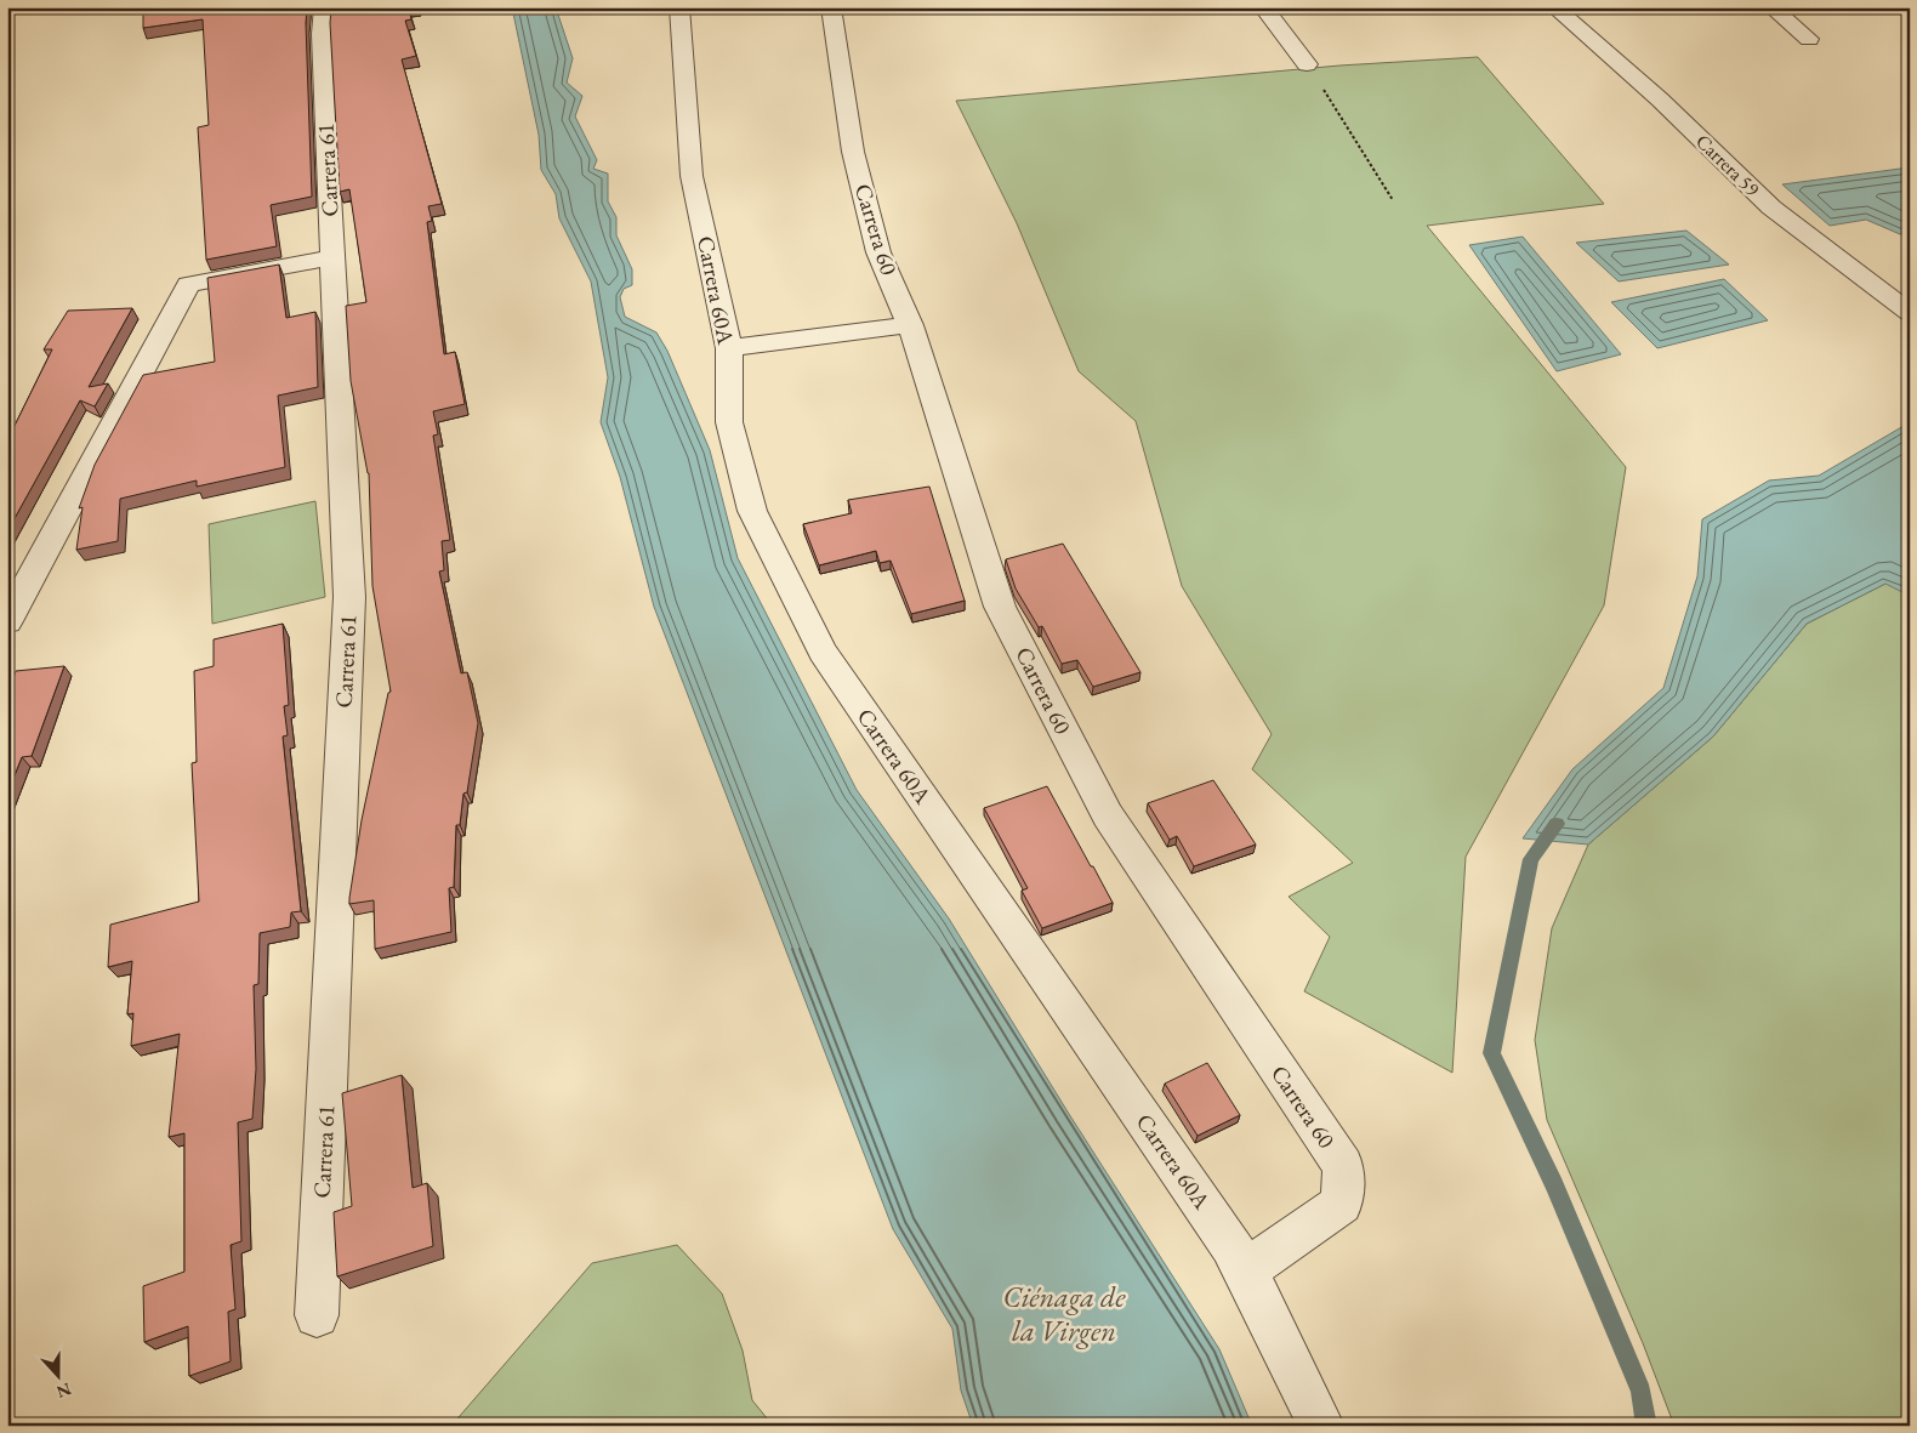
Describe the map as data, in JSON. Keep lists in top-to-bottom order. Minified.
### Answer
{"streets":{"street":["Carrera 59","Carrera 61","Carrera 60","Carrera 60A"]},"crossings":[["Carrera 60","Carrera 60A"]],"water":["Ciénaga de la Virgen"],"north":"bottom"}
